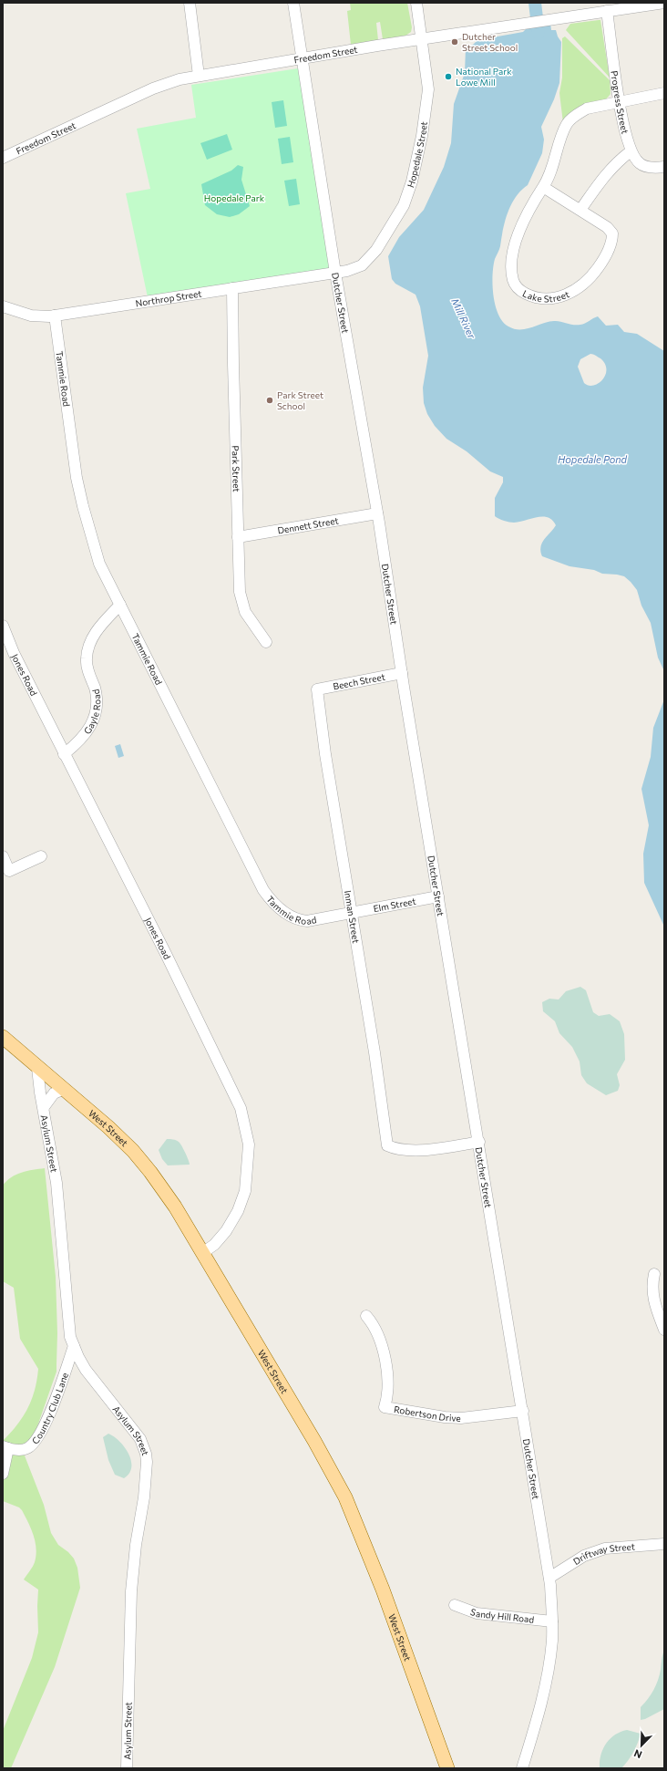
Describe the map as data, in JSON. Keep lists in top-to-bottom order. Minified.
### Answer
{"streets":{"main road":["West Street"],"street":["Freedom Street","Progress Street","Hopedale Street","Lake Street","Northrop Street","Dutcher Street","Tammie Road","Park Street","Dennett Street","Jones Road","Beech Street","Gayle Road","Elm Street","Inman Street","Asylum Street","Country Club Lane","Robertson Drive","Driftway Street","Sandy Hill Road"]},"crossings":[["Freedom Street","Progress Street"],["Freedom Street","Hopedale Street"],["Freedom Street","Dutcher Street"],["Progress Street","Lake Street"],["Hopedale Street","Northrop Street"],["Hopedale Street","Dutcher Street"],["Northrop Street","Dutcher Street"],["Northrop Street","Tammie Road"],["Northrop Street","Park Street"],["Dutcher Street","Dennett Street"],["Dutcher Street","Beech Street"],["Dutcher Street","Elm Street"],["Dutcher Street","Inman Street"],["Dutcher Street","Robertson Drive"],["Dutcher Street","Driftway Street"],["Dutcher Street","Sandy Hill Road"],["Tammie Road","Gayle Road"],["Tammie Road","Elm Street"],["Tammie Road","Inman Street"],["Park Street","Dennett Street"],["Jones Road","Gayle Road"],["Jones Road","West Street"],["Beech Street","Inman Street"],["Elm Street","Inman Street"],["West Street","Asylum Street"],["Asylum Street","Country Club Lane"]],"water":["Mill River","Hopedale Pond"],"parks":["Hopedale Park"],"places":["Dutcher Street School","National Park Lowe Mill","Park Street School"],"north":"bottom left"}
